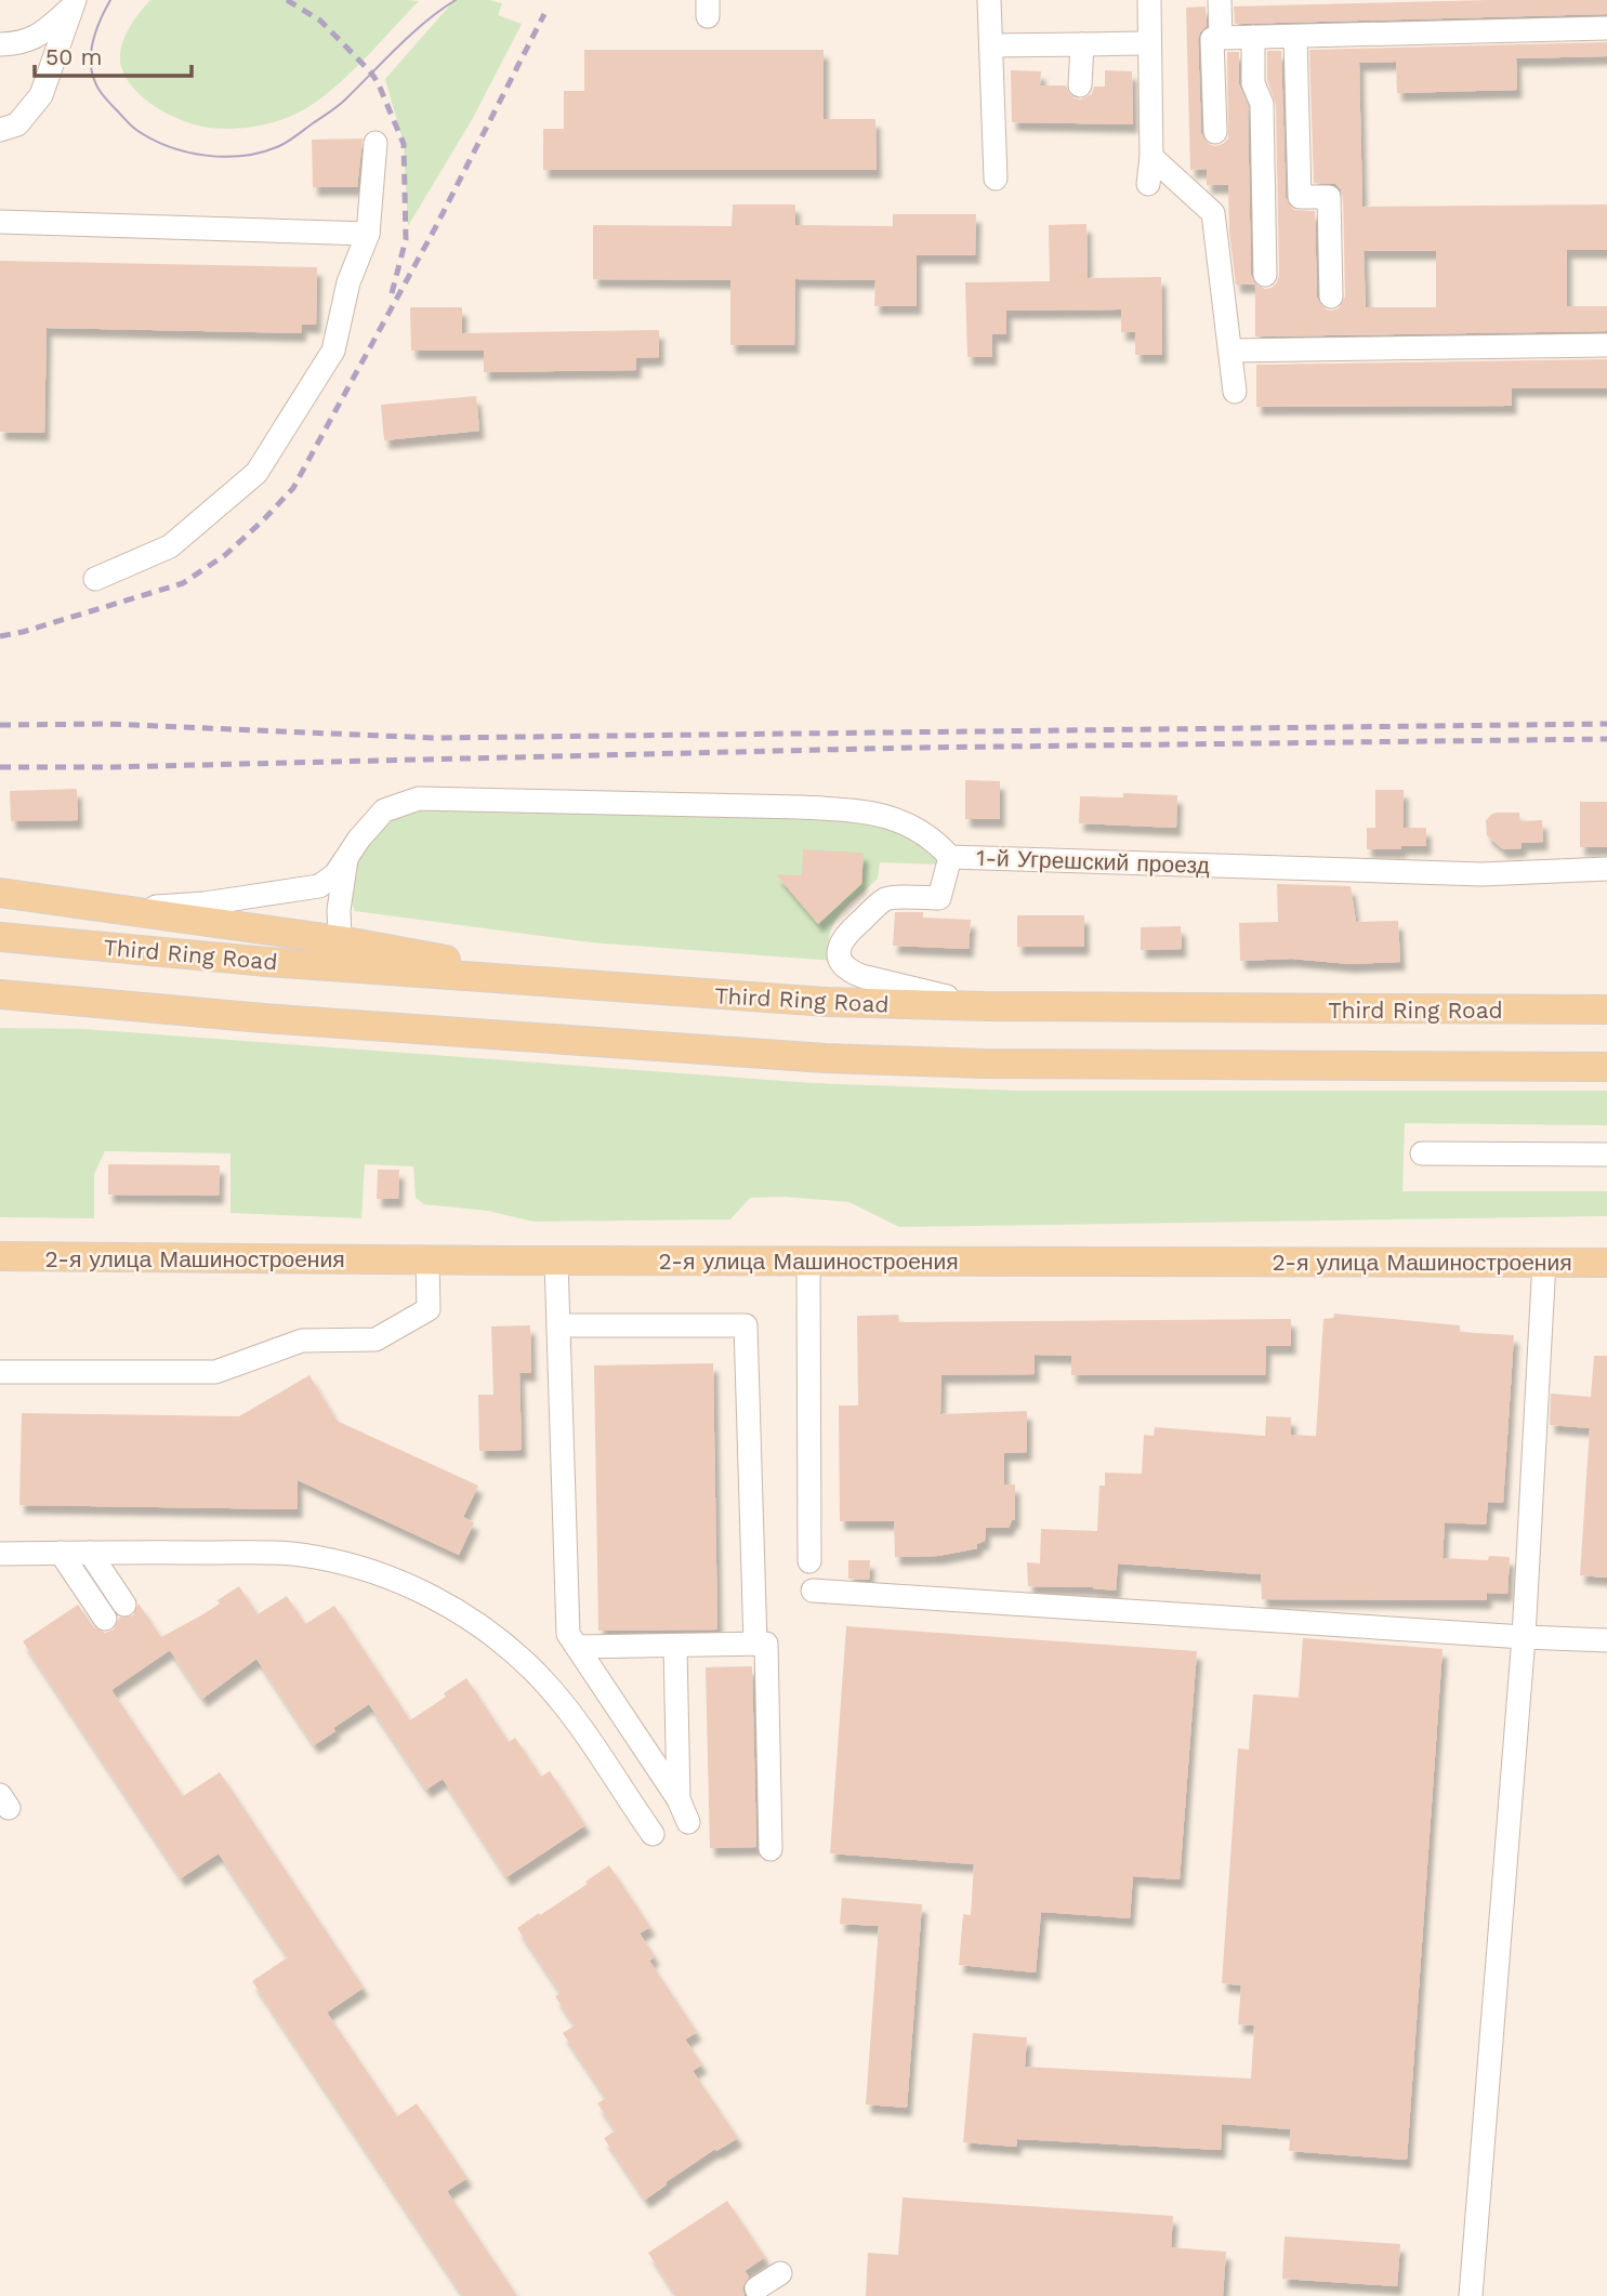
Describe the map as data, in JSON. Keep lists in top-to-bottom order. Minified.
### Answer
{"streets":{"main road":["Third Ring Road","2-я улица Машиностроения"],"street":["1-й Угрешский проезд"]},"scale_bar":"50 m"}
